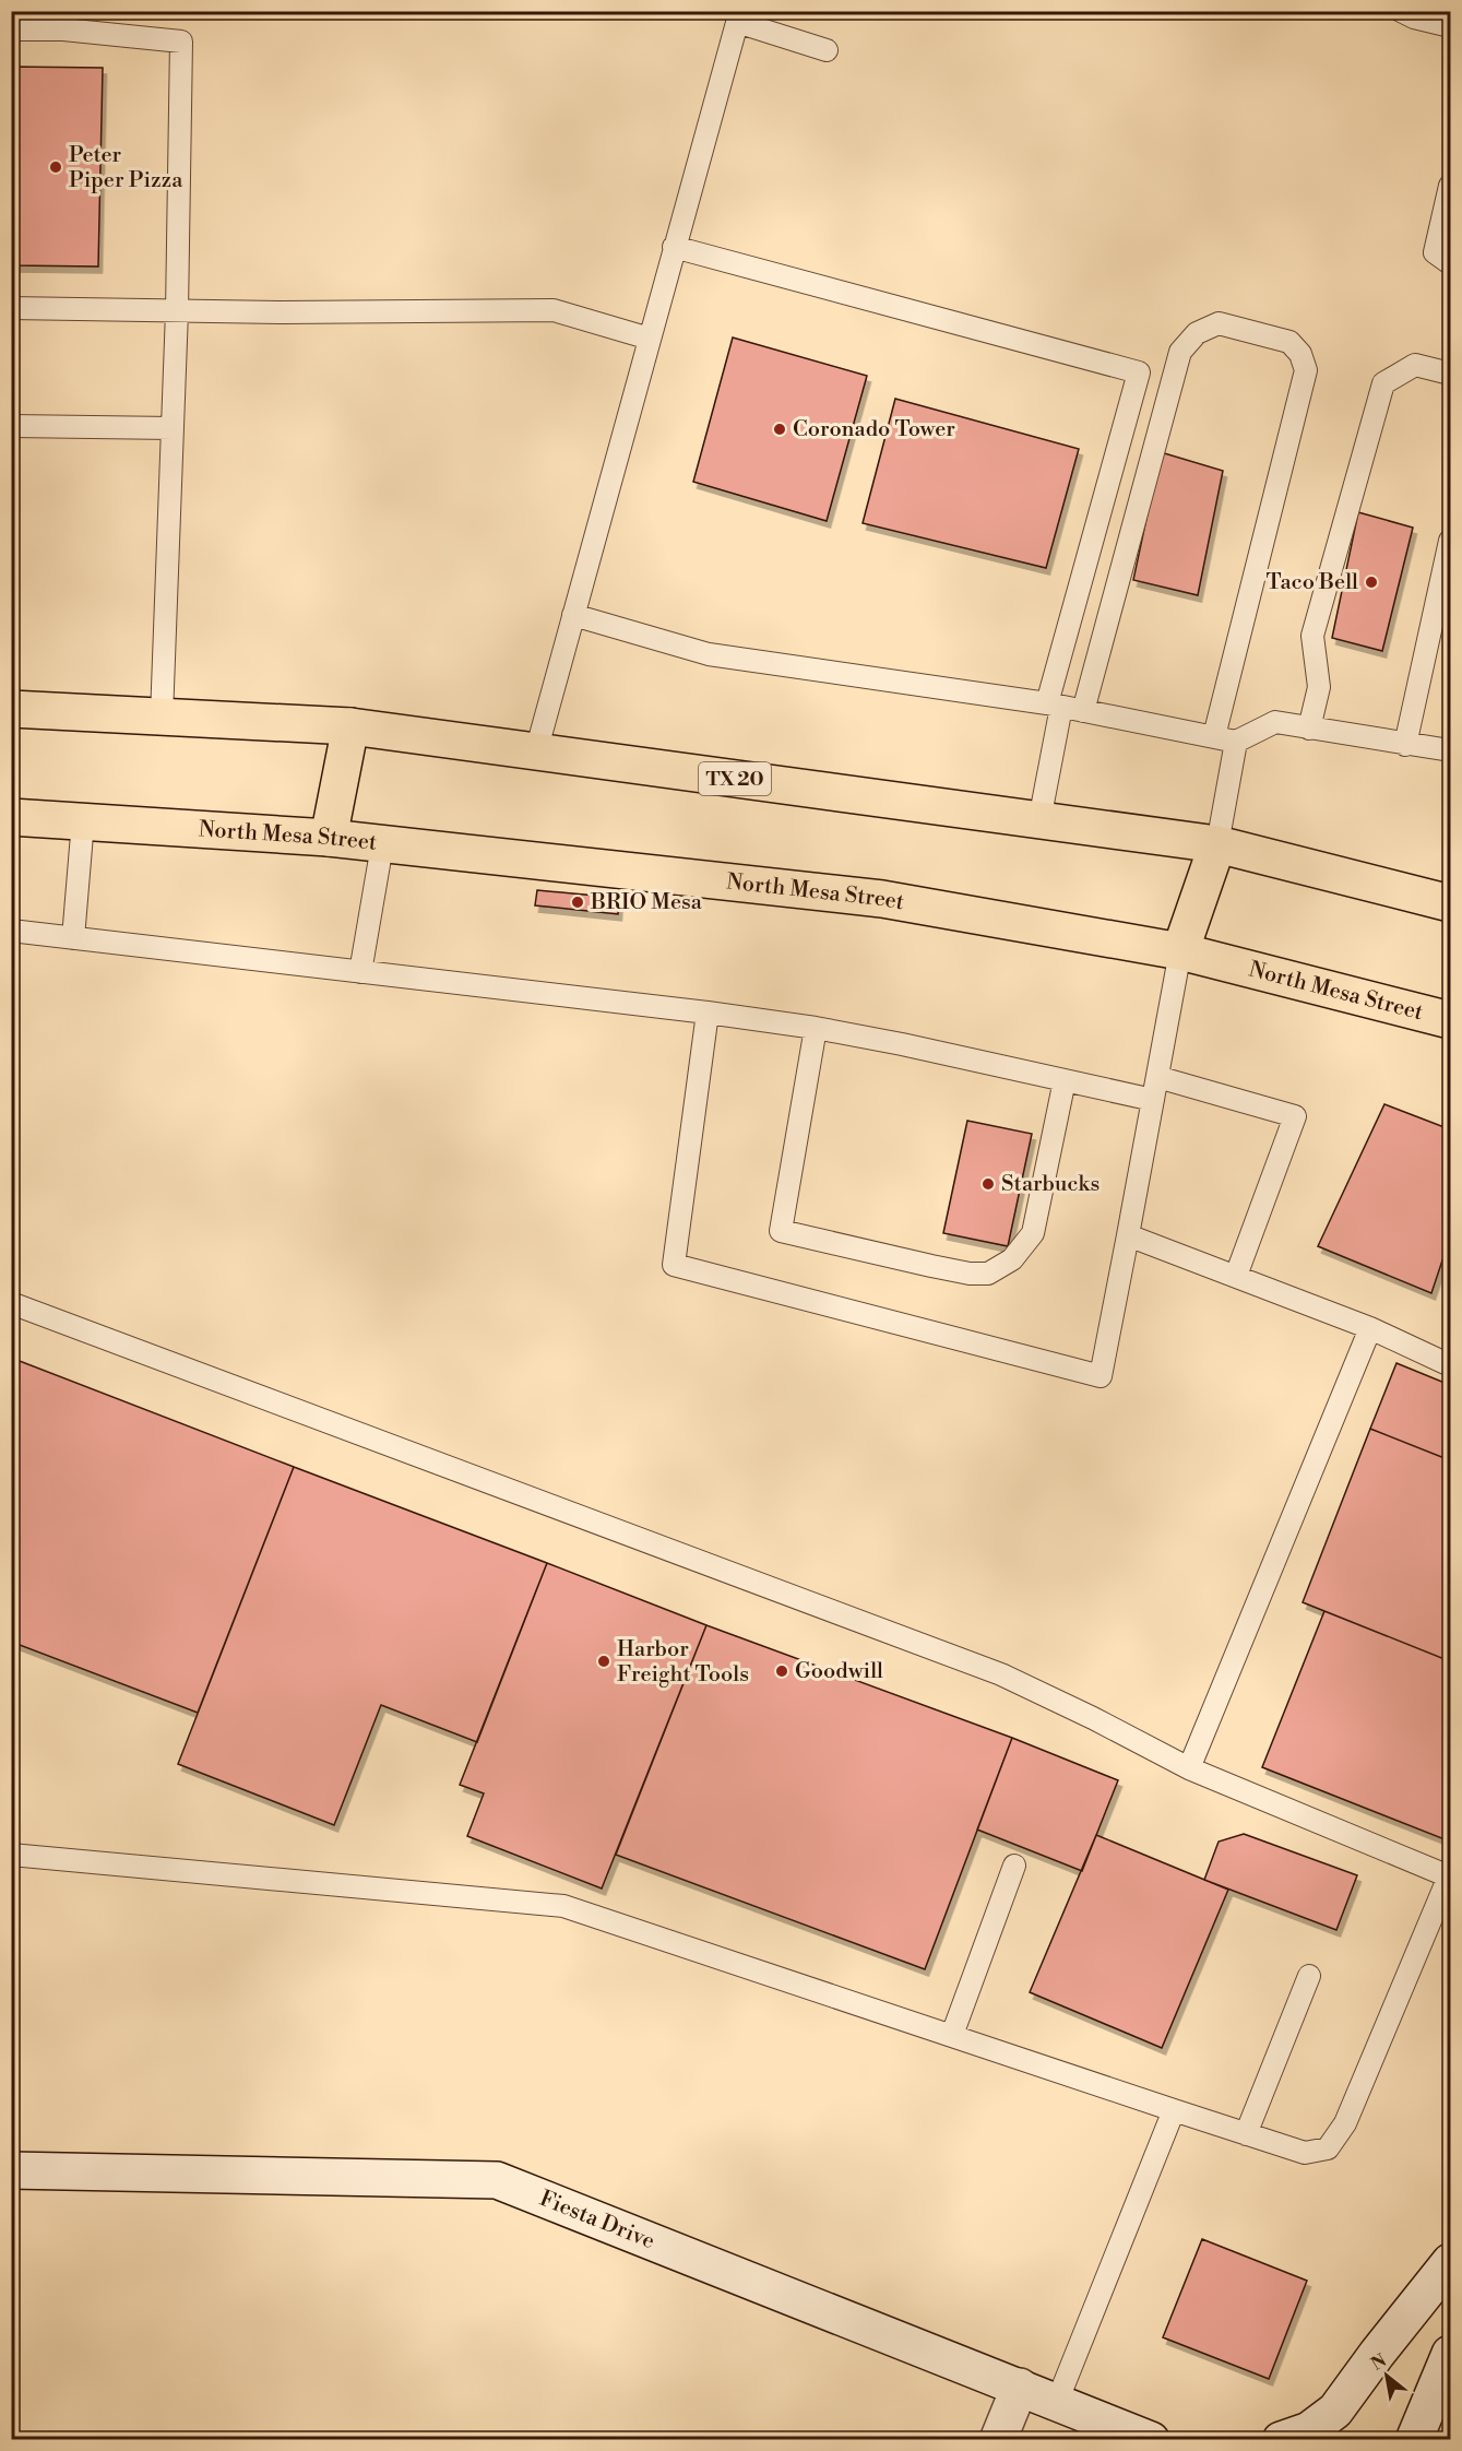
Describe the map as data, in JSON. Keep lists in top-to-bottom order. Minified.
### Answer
{"streets":{"main road":["TX 20","North Mesa Street"],"street":["Fiesta Drive"]},"places":["Peter Piper Pizza","Coronado Tower","Taco Bell","BRIO Mesa","Starbucks","Harbor Freight Tools","Goodwill"],"north":"top left"}
